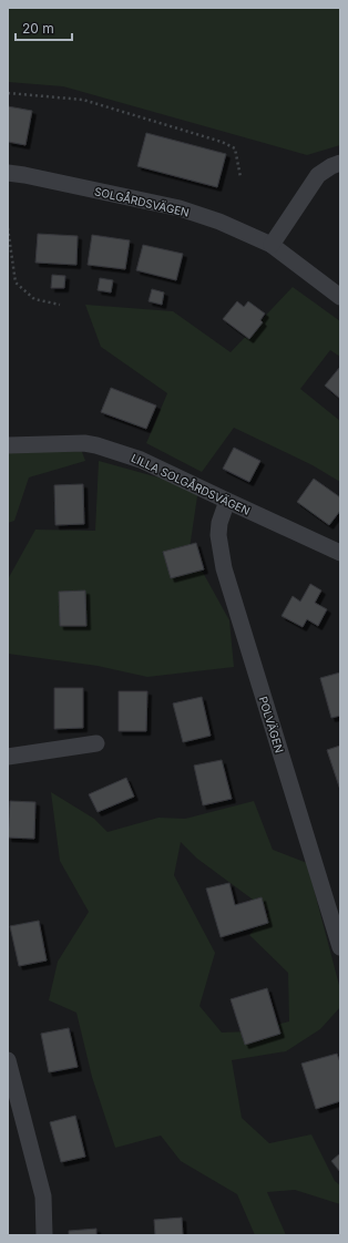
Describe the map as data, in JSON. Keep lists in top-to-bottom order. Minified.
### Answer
{"streets":{"street":["SOLGÅRDSVÄGEN","LILLA SOLGÅRDSVÄGEN","POLVÄGEN"]},"crossings":[["LILLA SOLGÅRDSVÄGEN","POLVÄGEN"]],"scale_bar":"20 m"}
